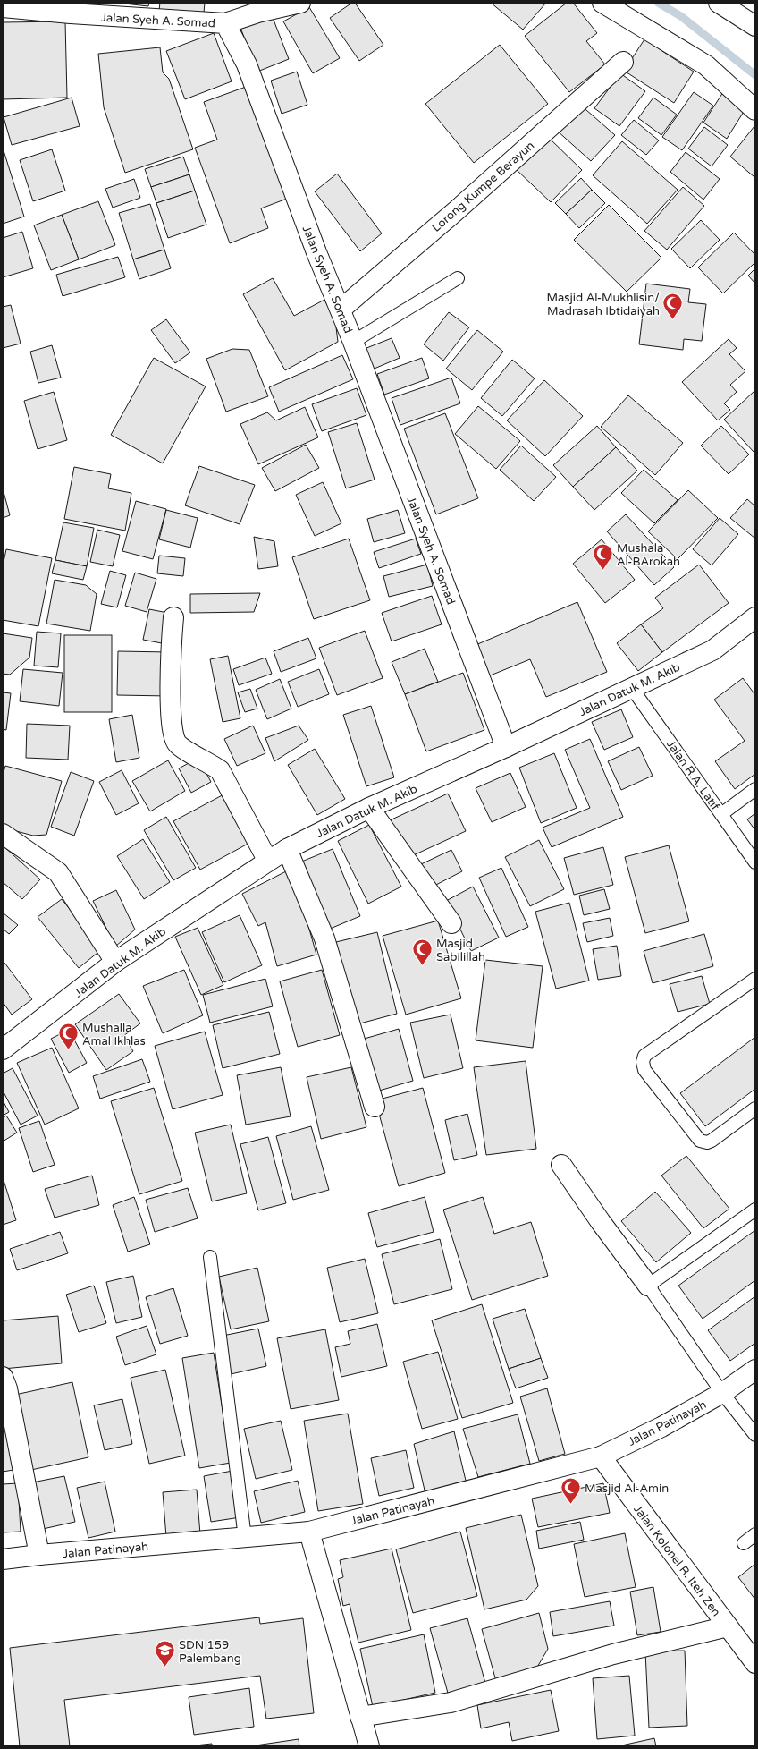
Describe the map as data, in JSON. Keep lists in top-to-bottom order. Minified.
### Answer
{"streets":{"street":["Jalan Syeh A. Somad","Lorong Kumpe Berayun","Jalan Datuk M. Akib","Jalan Patinayah","Jalan Kolonel R. Iteh Zen"],"lane":["Jalan R.A. Latif"]},"crossings":[["Jalan Syeh A. Somad","Lorong Kumpe Berayun"],["Jalan Syeh A. Somad","Jalan Datuk M. Akib"],["Jalan Datuk M. Akib","Jalan R.A. Latif"],["Jalan Patinayah","Jalan Kolonel R. Iteh Zen"]],"places":{"mosque":["Masjid Al-Mukhlisin/ Madrasah Ibtidaiyah","Mushala Al-BArokah","Masjid Sabilillah","Mushalla Amal Ikhlas","Masjid Al-Amin"],"school or university":["SDN 159 Palembang"]}}
